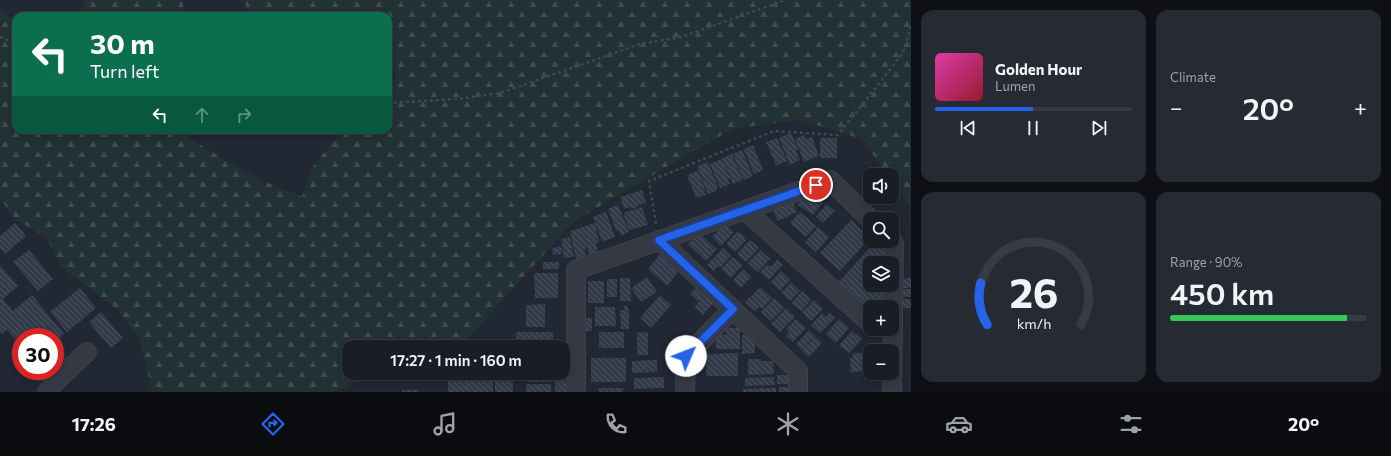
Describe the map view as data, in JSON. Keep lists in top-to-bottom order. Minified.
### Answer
{"page":{"tile":["Climate",["Range · 90%","450 km"]],"turn":["30 m","Turn left"],"song":["Golden Hour","Lumen"],"heat":["−","20°","+"],"map_buttons":["+","−"],"limit":"30","trip":"17:27 · 1 min · 160 m","tabs":["17:26","20°"],"gauge":["26","km/h"]}}
